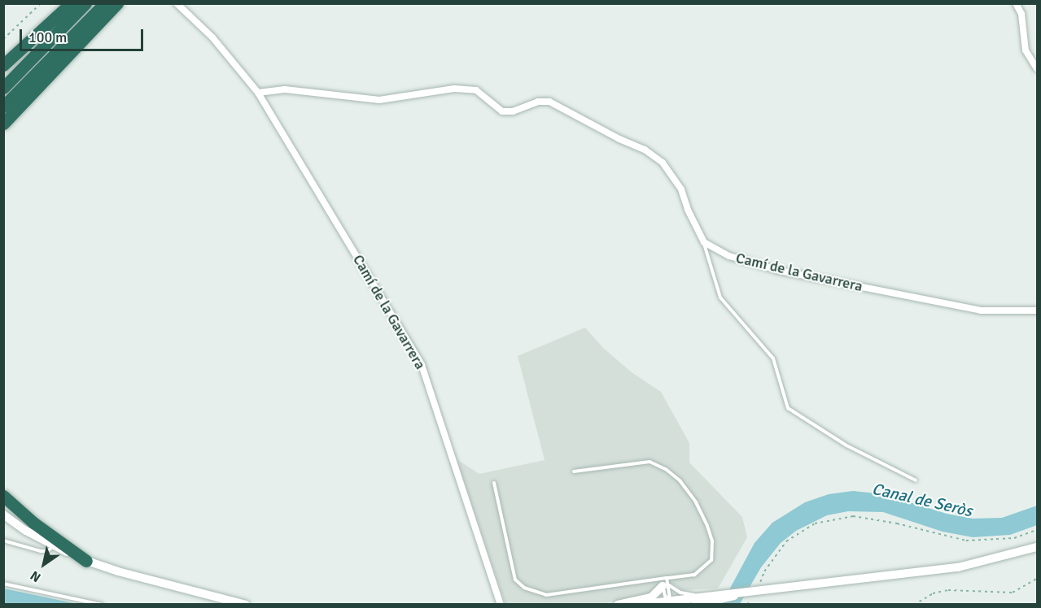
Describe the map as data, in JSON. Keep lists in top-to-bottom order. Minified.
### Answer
{"streets":{"street":["Camí de la Gavarrera"]},"water":["Canal de Seròs"],"scale_bar":"100 m","north":"bottom left"}
